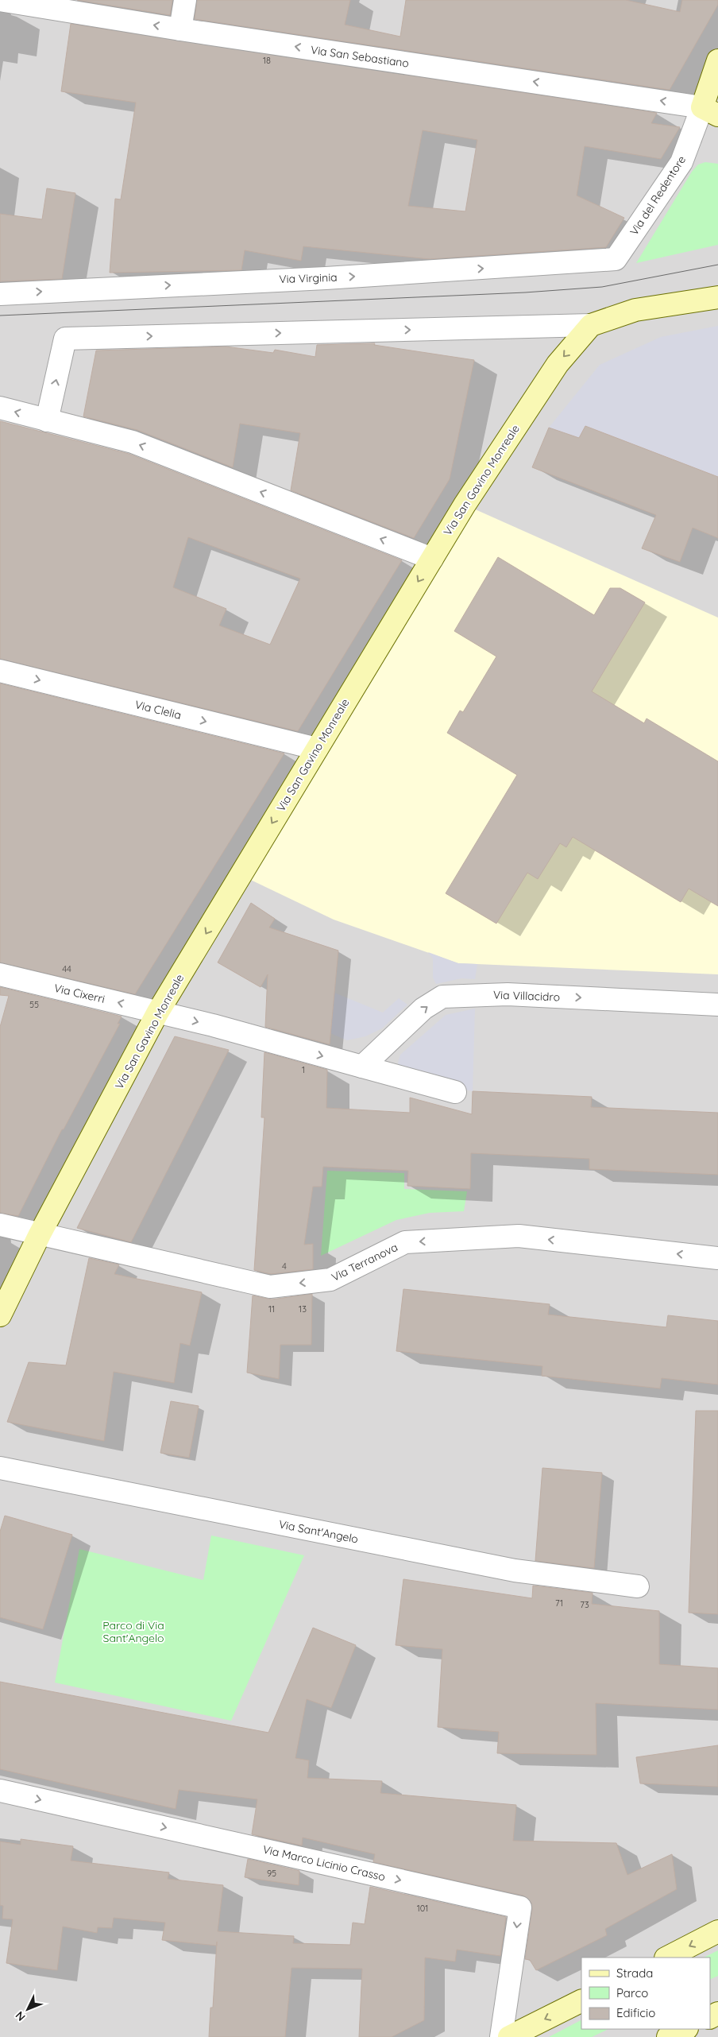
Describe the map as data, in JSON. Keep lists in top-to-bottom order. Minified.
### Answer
{"streets":{"street":["Via San Sebastiano","Via del Redentore","Via Virginia","Via San Gavino Monreale","Via Clelia","Via Cixerri","Via Villacidro","Via Terranova","Via Sant'Angelo","Via Marco Licinio Crasso"]},"crossings":[["Via San Sebastiano","Via del Redentore"],["Via del Redentore","Via Virginia"],["Via San Gavino Monreale","Via Clelia"],["Via San Gavino Monreale","Via Cixerri"],["Via San Gavino Monreale","Via Terranova"]],"one_way":["Via San Sebastiano","Via San Gavino Monreale","Via Clelia","Via Cixerri","Via Villacidro","Via Terranova","Via Marco Licinio Crasso"],"parks":["Parco di Via Sant'Angelo"],"house_numbers":["18","44","55","1","4","11","13","71","73","95","101"],"legend":["Strada","Parco","Edificio"],"north":"bottom left"}
